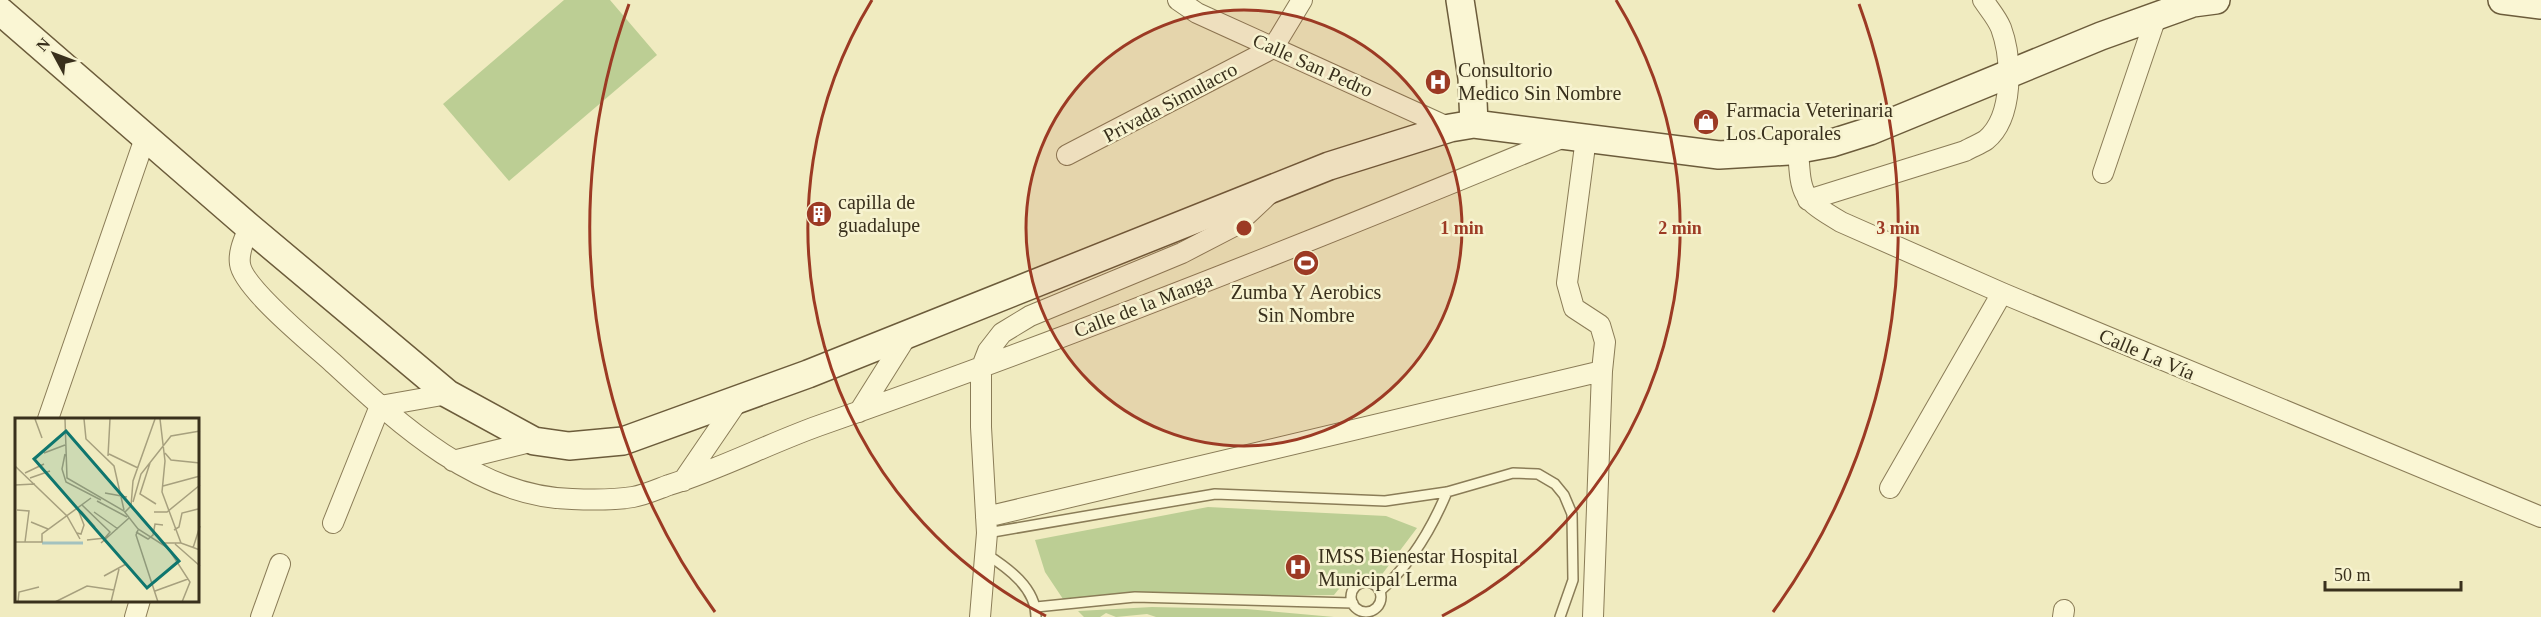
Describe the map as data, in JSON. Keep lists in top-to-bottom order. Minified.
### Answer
{"streets":{"street":["Calle San Pedro","Privada Simulacro","Calle de la Manga","Calle La Vía"]},"crossings":[["Calle San Pedro","Privada Simulacro"]],"places":{"hospital":["Consultorio Medico Sin Nombre","IMSS Bienestar Hospital Municipal Lerma"],"shop":["Farmacia Veterinaria Los Caporales"],"building":["capilla de guadalupe"],"sports":["Zumba Y Aerobics Sin Nombre"]},"scale_bar":"50 m","north":"top left","rings":["1 min","2 min","3 min"]}
